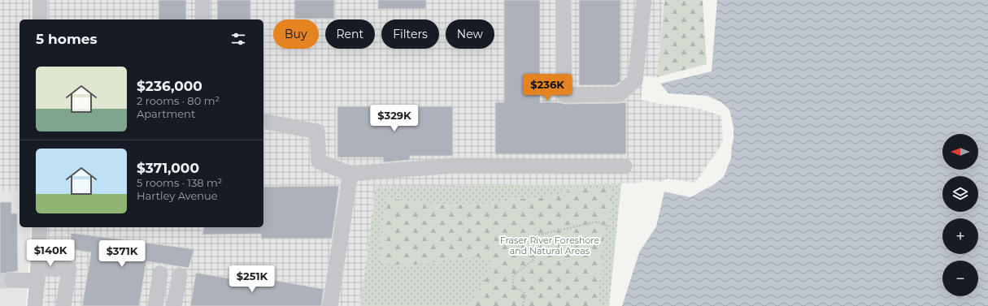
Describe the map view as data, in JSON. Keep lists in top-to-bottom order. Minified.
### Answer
{"parks":["Fraser River Foreshore and Natural Areas"],"north":"left","page":{"chip":["Buy","Rent","Filters","New"],"heading":"5 homes","list":[{"name":"$236,000","note":"2 rooms · 80 m² · Apartment"},{"name":"$371,000","note":"5 rooms · 138 m² · Hartley Avenue"}],"price":["$236K","$329K","$140K","$371K","$251K"],"map_buttons":["+","−"]}}
